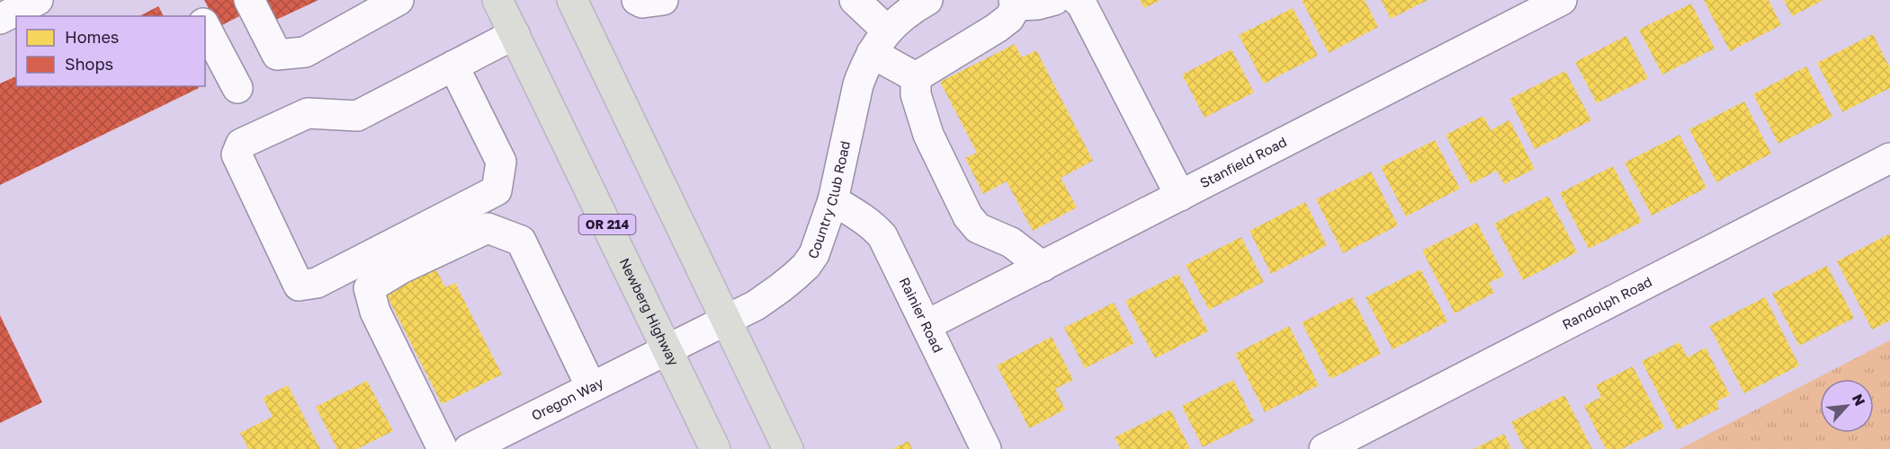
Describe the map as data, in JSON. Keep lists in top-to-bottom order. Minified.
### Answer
{"streets":{"main road":["OR 214","Newberg Highway"],"street":["Stanfield Road","Country Club Road","Randolph Road","Rainier Road","Oregon Way"]},"crossings":[["Stanfield Road","Rainier Road"],["Country Club Road","Newberg Highway"],["Country Club Road","Rainier Road"],["Country Club Road","Oregon Way"],["Newberg Highway","Oregon Way"]],"legend":["Homes","Shops"],"north":"top right"}
